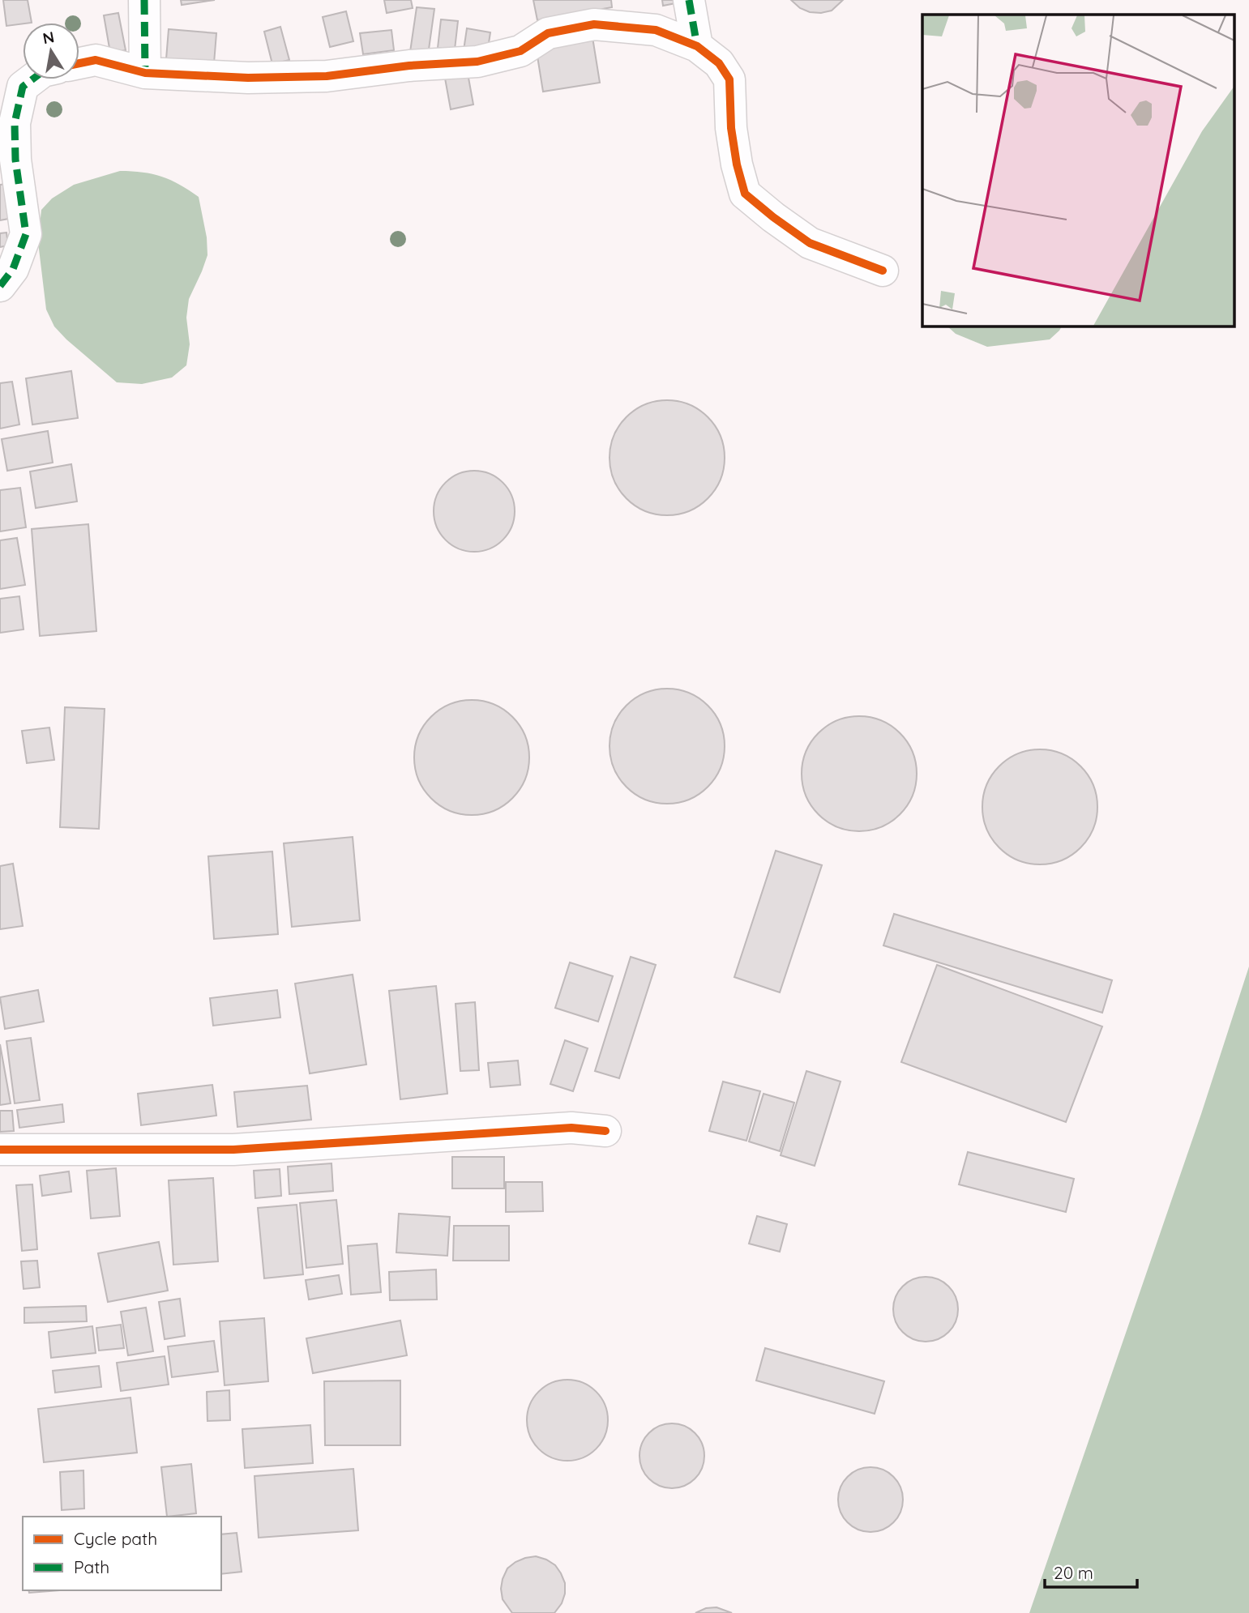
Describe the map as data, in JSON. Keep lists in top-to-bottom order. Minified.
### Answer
{"legend":["Cycle path","Path"],"scale_bar":"20 m","north":"top"}
